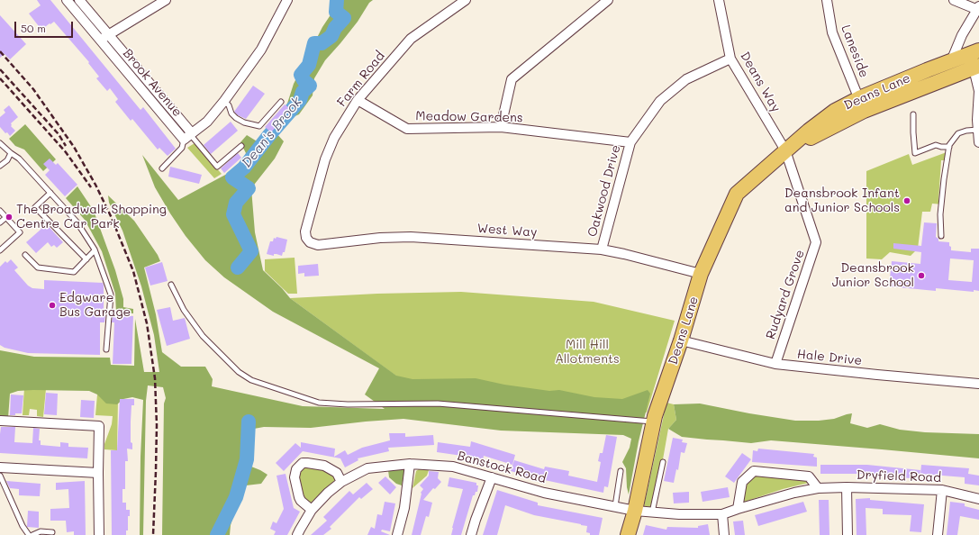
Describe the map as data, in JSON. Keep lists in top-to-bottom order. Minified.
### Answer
{"streets":{"main road":["Deans Lane"],"street":["Laneside","Farm Road","Deans Way","Brook Avenue","Meadow Gardens","Oakwood Drive","West Way","Rudyard Grove","Hale Drive","Banstock Road","Dryfield Road"]},"crossings":[["Laneside","Deans Lane"],["Farm Road","Meadow Gardens"],["Farm Road","West Way"],["Deans Way","Deans Lane"],["Deans Way","Oakwood Drive"],["Deans Way","Rudyard Grove"],["Deans Lane","West Way"],["Deans Lane","Rudyard Grove"],["Deans Lane","Hale Drive"],["Deans Lane","Banstock Road"],["Deans Lane","Dryfield Road"],["Meadow Gardens","Oakwood Drive"],["Oakwood Drive","West Way"],["Rudyard Grove","Hale Drive"],["Banstock Road","Dryfield Road"]],"water":["Dean's Brook"],"parks":["Mill Hill Allotments"],"places":["Deansbrook Infant and Junior Schools","The Broadwalk Shopping Centre Car Park","Deansbrook Junior School","Edgware Bus Garage"],"scale_bar":"50 m"}
